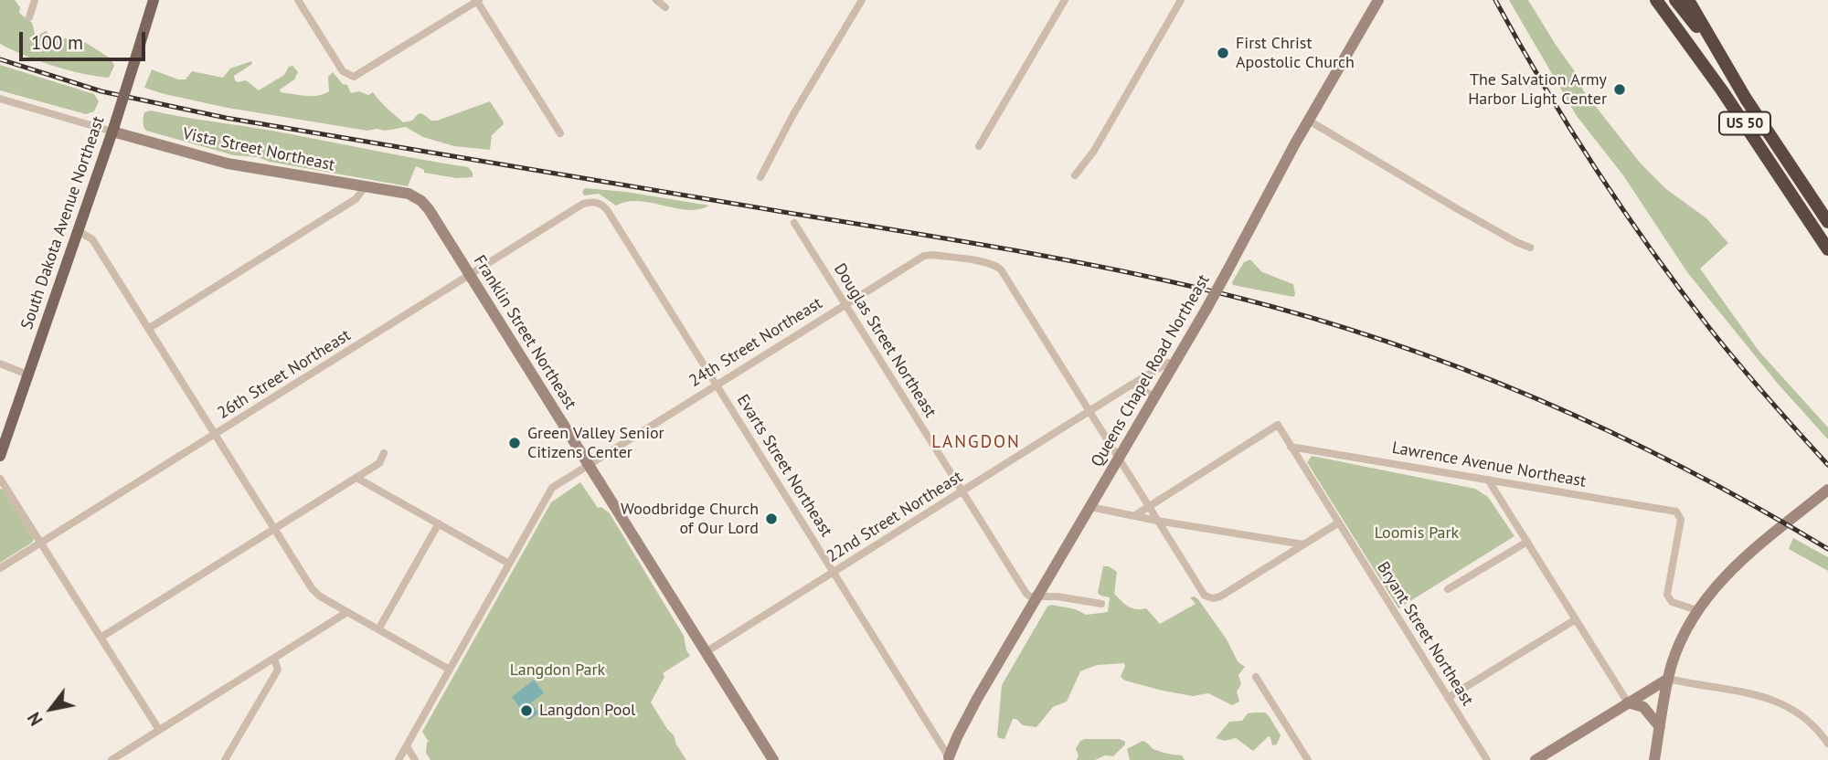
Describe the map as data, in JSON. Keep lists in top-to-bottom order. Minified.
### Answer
{"streets":{"highway":["US 50"],"main road":["South Dakota Avenue Northeast"],"street":["Vista Street Northeast","Franklin Street Northeast","Douglas Street Northeast","24th Street Northeast","Queens Chapel Road Northeast","26th Street Northeast","Lawrence Avenue Northeast","Evarts Street Northeast","22nd Street Northeast","Bryant Street Northeast"]},"crossings":[["Vista Street Northeast","South Dakota Avenue Northeast"],["Vista Street Northeast","Franklin Street Northeast"],["Franklin Street Northeast","24th Street Northeast"],["Franklin Street Northeast","26th Street Northeast"],["Franklin Street Northeast","22nd Street Northeast"],["Douglas Street Northeast","24th Street Northeast"],["Douglas Street Northeast","Queens Chapel Road Northeast"],["Douglas Street Northeast","22nd Street Northeast"],["24th Street Northeast","Evarts Street Northeast"],["24th Street Northeast","22nd Street Northeast"],["Queens Chapel Road Northeast","Evarts Street Northeast"],["26th Street Northeast","Evarts Street Northeast"],["Lawrence Avenue Northeast","Bryant Street Northeast"],["Evarts Street Northeast","22nd Street Northeast"]],"districts":["LANGDON"],"parks":["Loomis Park","Langdon Park"],"places":["First Christ Apostolic Church","The Salvation Army Harbor Light Center","Green Valley Senior Citizens Center","Woodbridge Church of Our Lord","Langdon Pool"],"scale_bar":"100 m","north":"bottom left"}
